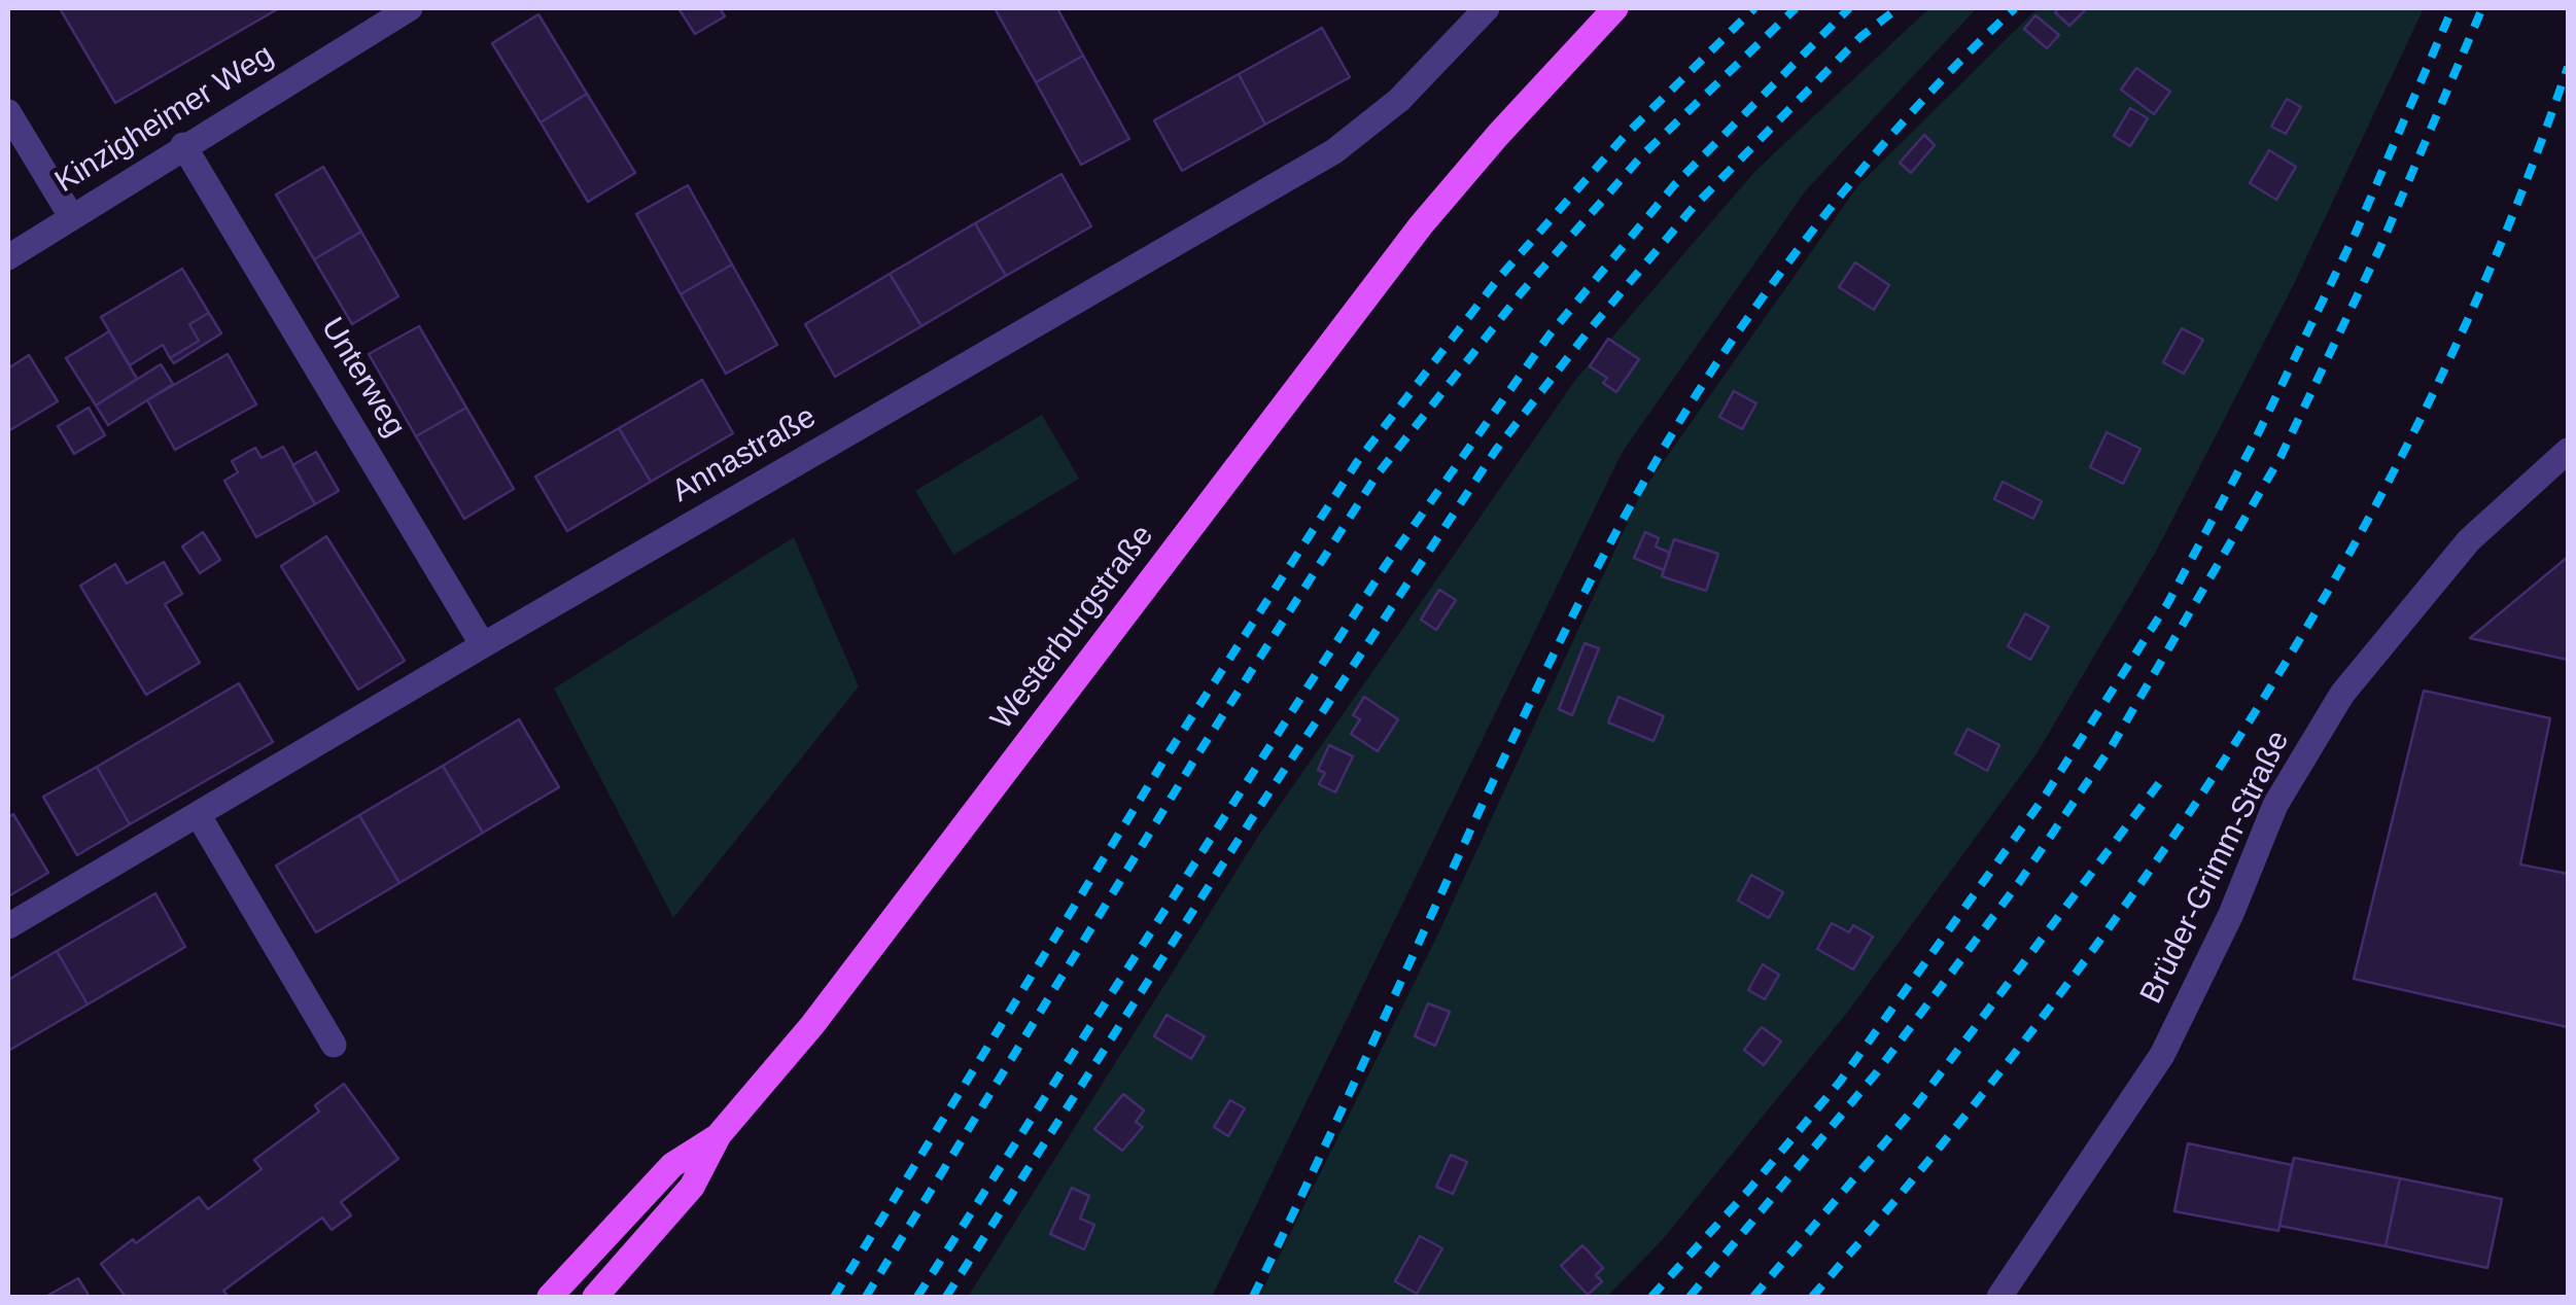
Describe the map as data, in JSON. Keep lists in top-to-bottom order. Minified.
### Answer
{"streets":{"main road":["Westerburgstraße"],"street":["Kinzigheimer Weg","Unterweg","Annastraße","Brüder-Grimm-Straße"]},"crossings":[["Kinzigheimer Weg","Unterweg"],["Unterweg","Annastraße"]]}
